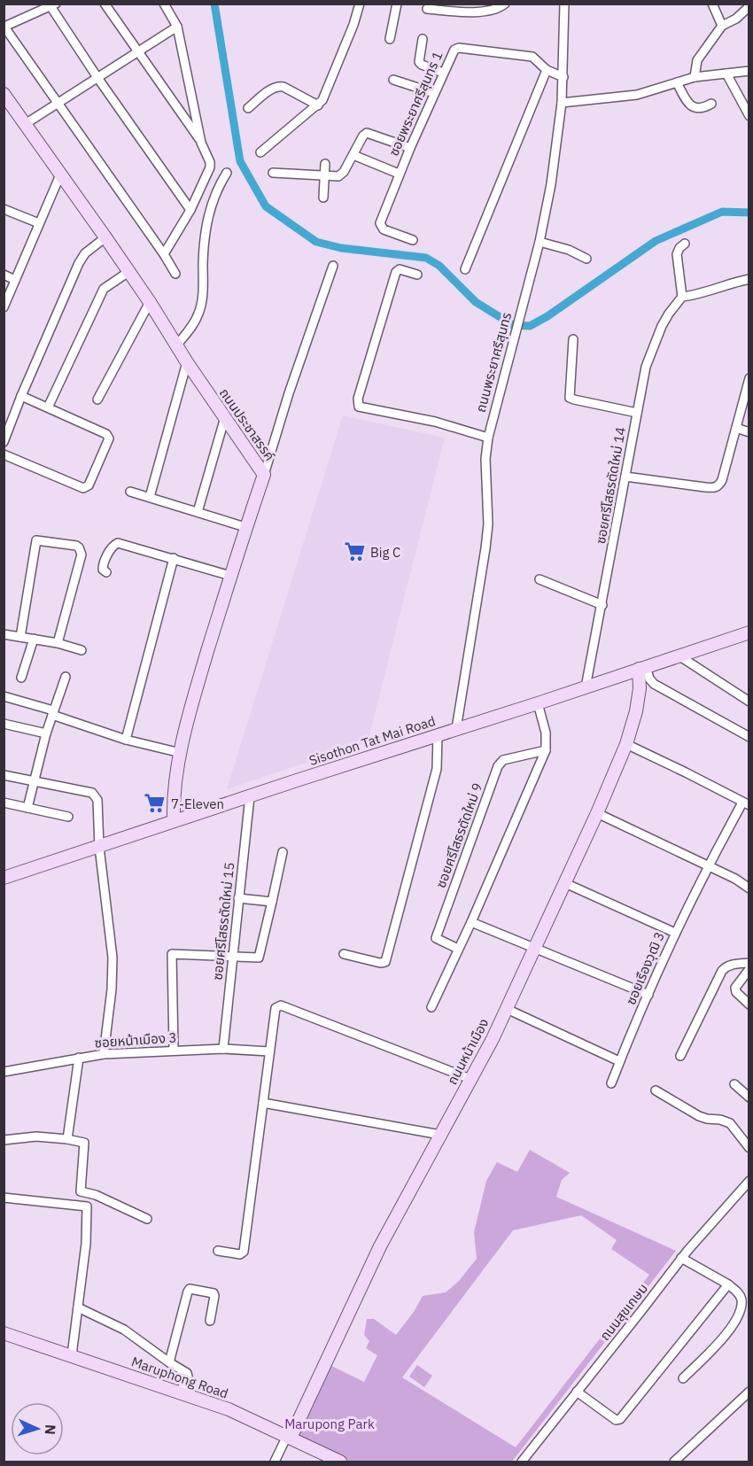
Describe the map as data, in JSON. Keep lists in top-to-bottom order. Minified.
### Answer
{"streets":{"street":["ซอยพระยาศรีสุนทร 1","ถนนพระยาศรีสุนทร","ถนนประชาสรรค์","ซอยศรีโสธรตัดใหม่ 14","Sisothon Tat Mai Road","ซอยศรีโสธรตัดใหม่ 9","ซอยศรีโสธรตัดใหม่ 15","ซอยเรืองวุฒิ 3","ซอยหน้าเมือง 3","ถนนหน้าเมือง","ถนนสุขเกษม","Maruphong Road"]},"crossings":[["ซอยพระยาศรีสุนทร 1","ถนนพระยาศรีสุนทร"],["ถนนพระยาศรีสุนทร","Sisothon Tat Mai Road"],["ถนนประชาสรรค์","Sisothon Tat Mai Road"],["ซอยศรีโสธรตัดใหม่ 14","Sisothon Tat Mai Road"],["Sisothon Tat Mai Road","ซอยศรีโสธรตัดใหม่ 15"],["Sisothon Tat Mai Road","ถนนหน้าเมือง"],["ซอยศรีโสธรตัดใหม่ 15","ซอยหน้าเมือง 3"],["ถนนหน้าเมือง","Maruphong Road"]],"parks":["Marupong Park"],"places":{"supermarket":["Big C","7-Eleven"]},"north":"right"}
